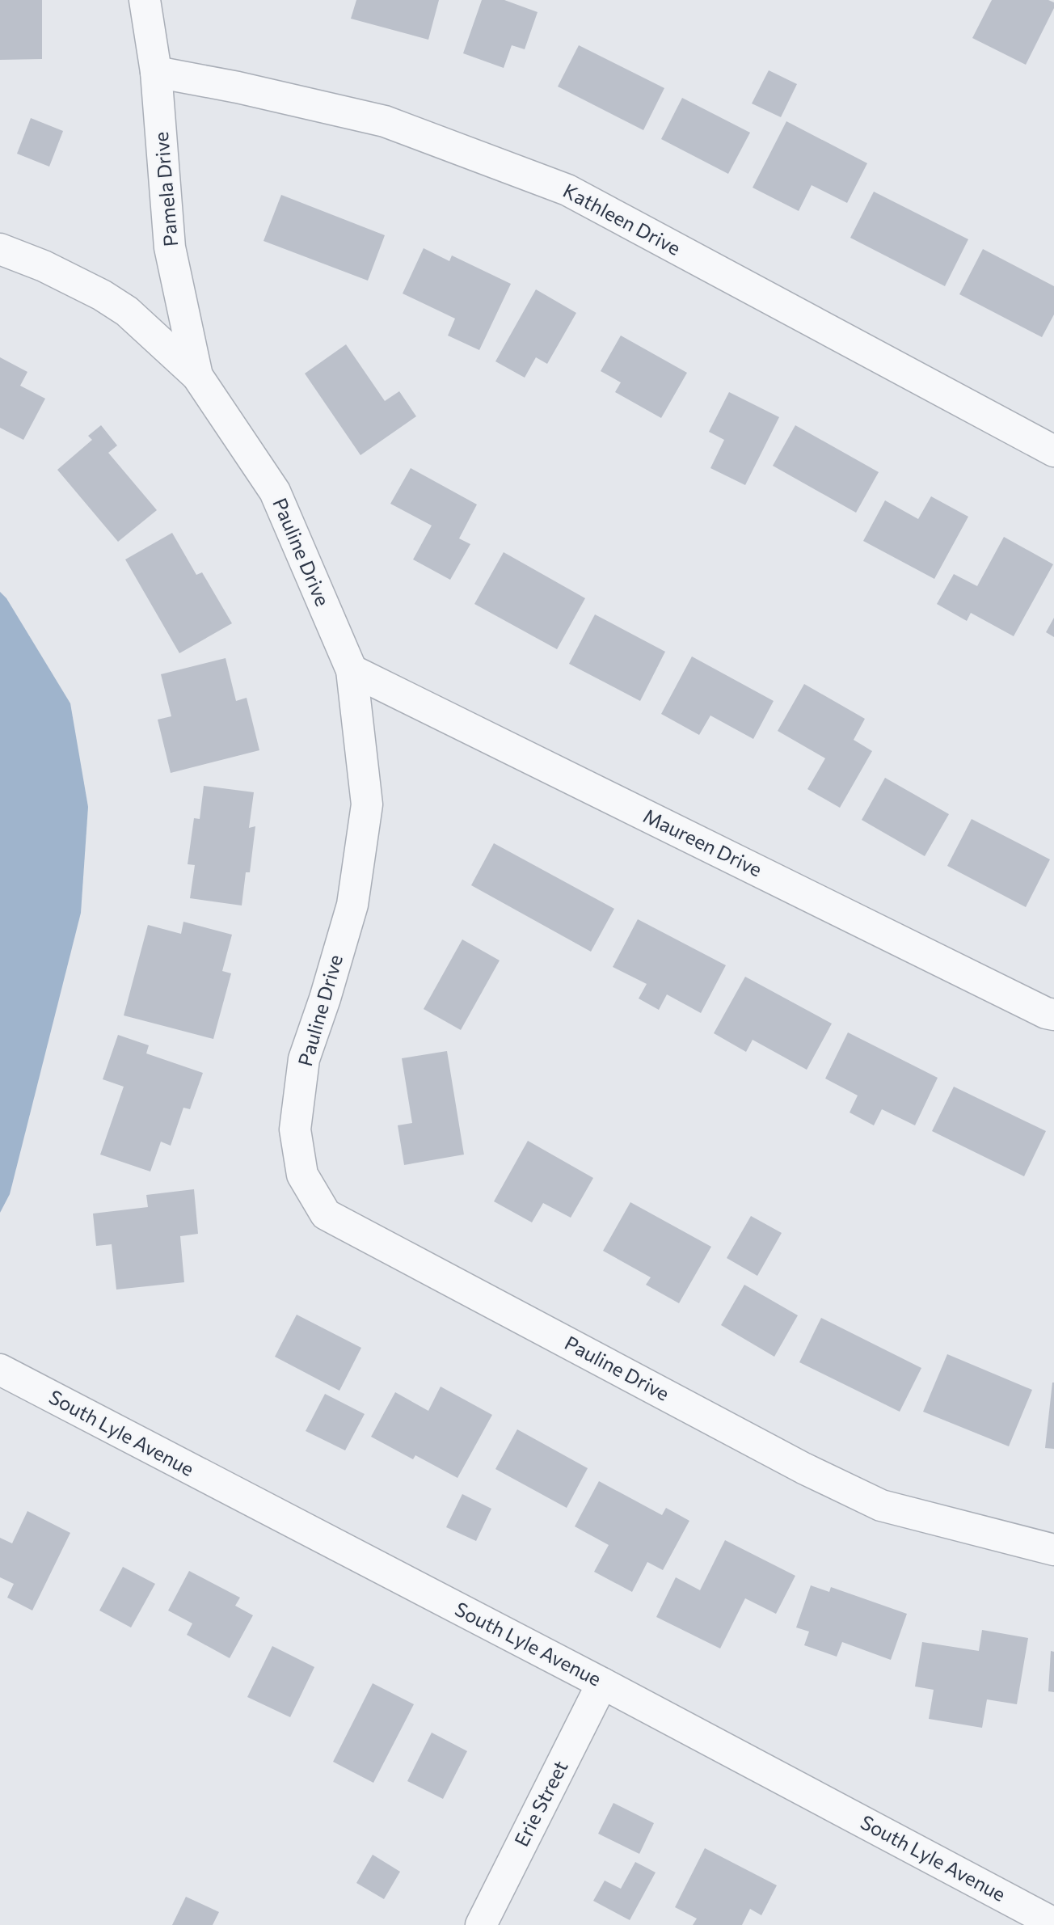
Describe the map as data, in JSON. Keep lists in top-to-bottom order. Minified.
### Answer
{"streets":{"street":["Pamela Drive","Kathleen Drive","Pauline Drive","Maureen Drive","South Lyle Avenue","Erie Street"]},"crossings":[["Pamela Drive","Kathleen Drive"],["Pamela Drive","Pauline Drive"],["Pauline Drive","Maureen Drive"],["South Lyle Avenue","Erie Street"]]}
